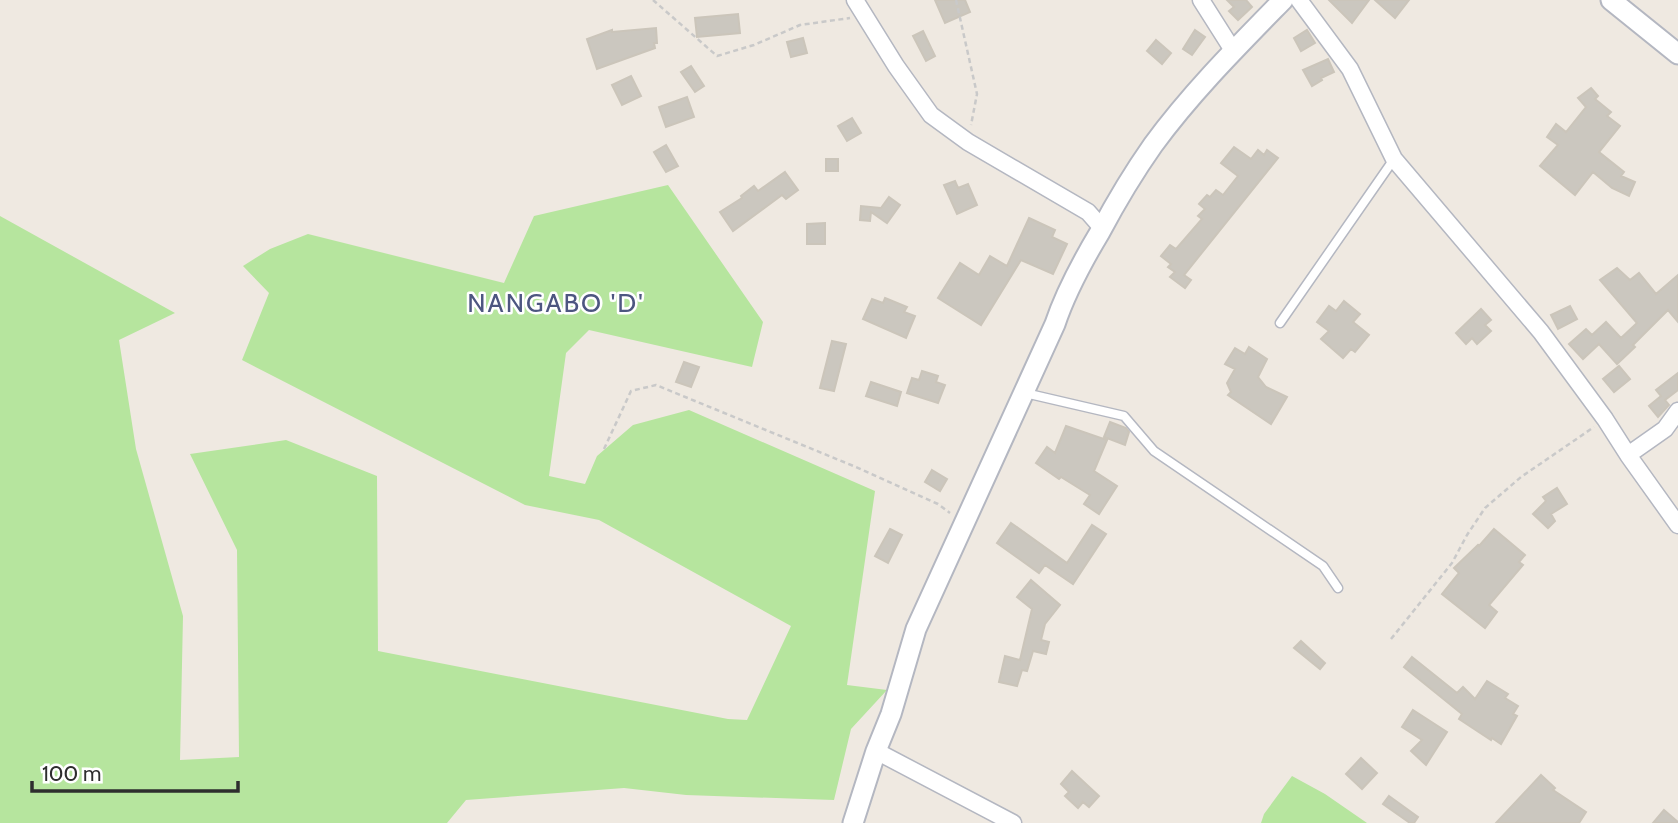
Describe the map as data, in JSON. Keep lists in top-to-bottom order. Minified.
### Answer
{"districts":["NANGABO 'D'"],"scale_bar":"100 m"}
